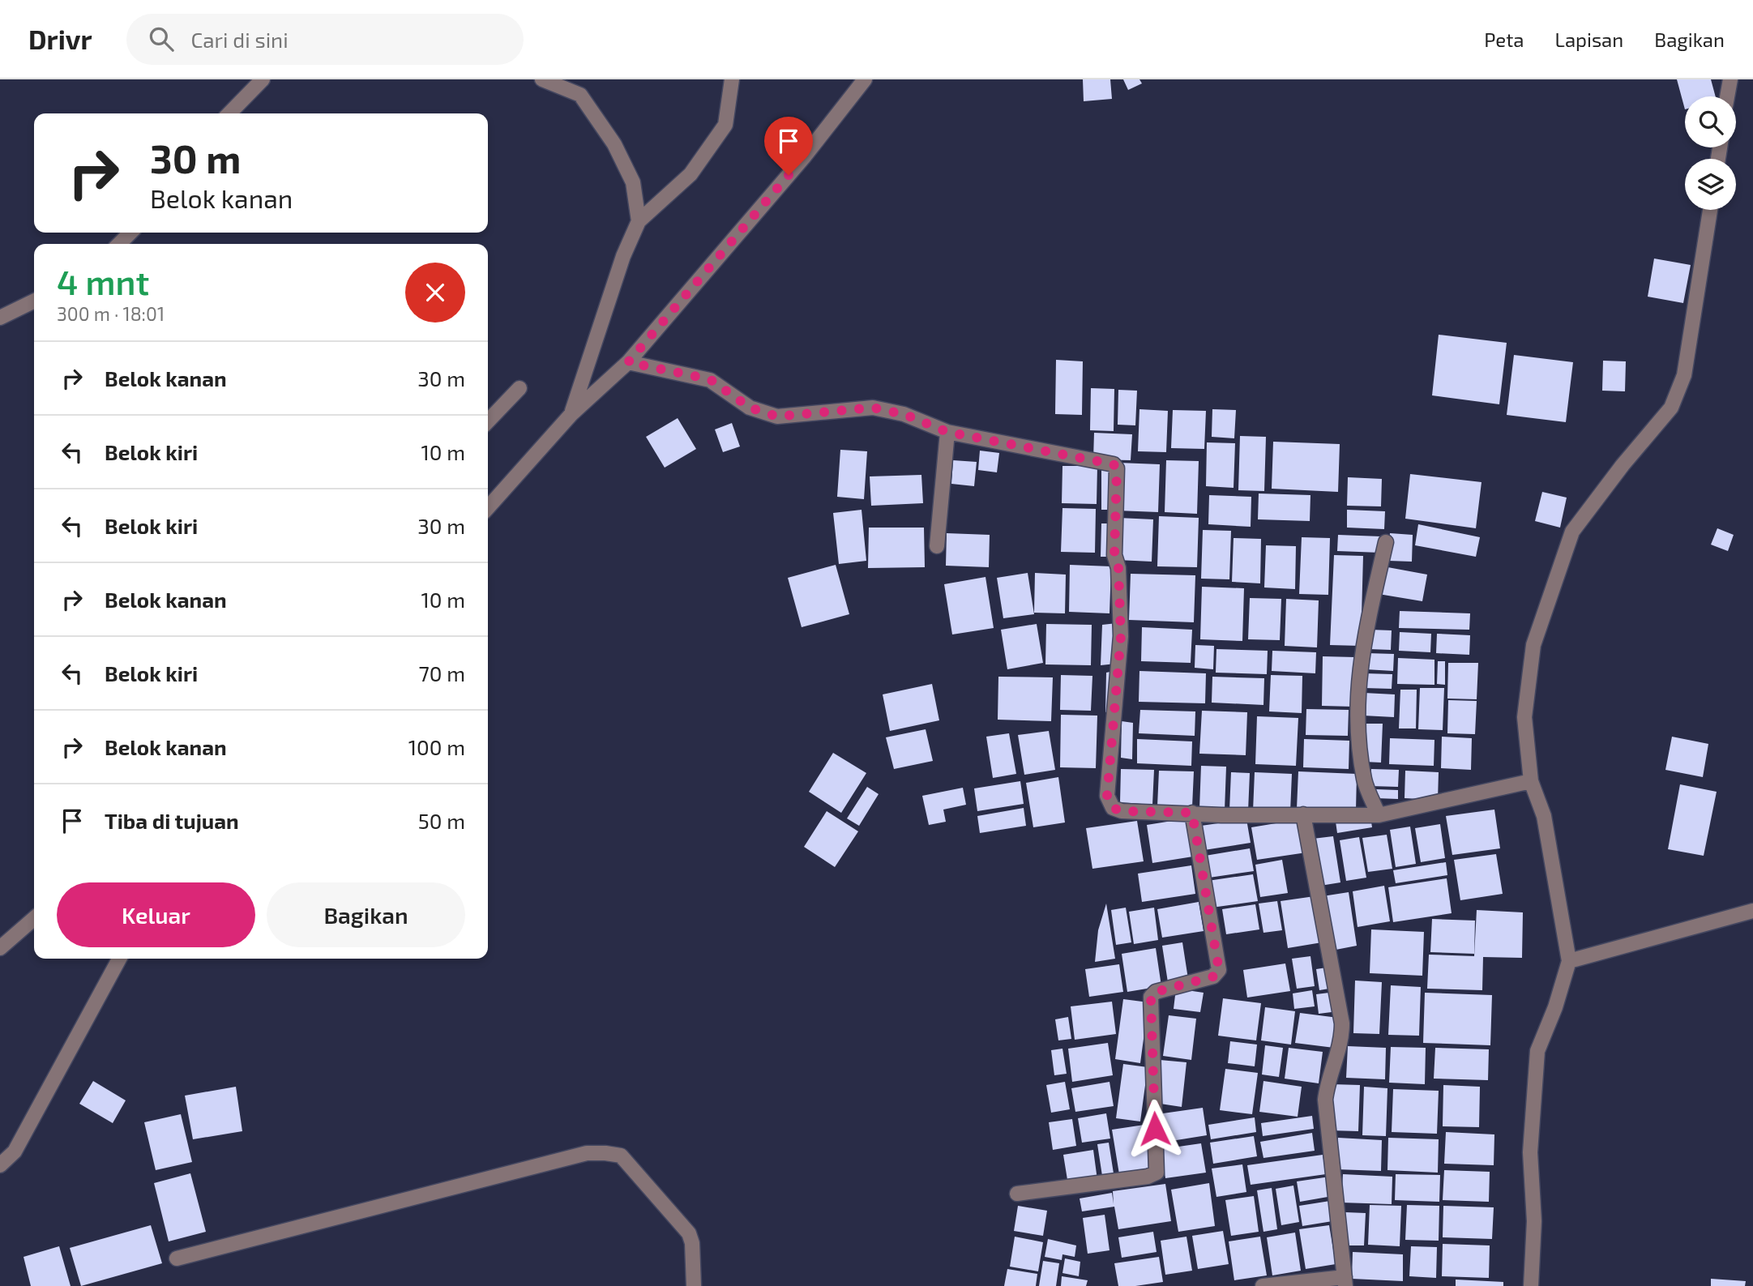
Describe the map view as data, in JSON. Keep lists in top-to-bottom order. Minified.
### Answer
{"page":{"header":"Drivr","search":"Cari di sini","nav":["Peta","Lapisan","Bagikan"],"turn":["30 m","Belok kanan"],"heading":["4 mnt","300 m · 18:01"],"list":[{"name":"Belok kanan","value":"30 m"},{"name":"Belok kiri","value":"10 m"},{"name":"Belok kiri","value":"30 m"},{"name":"Belok kanan","value":"10 m"},{"name":"Belok kiri","value":"70 m"},{"name":"Belok kanan","value":"100 m"},{"name":"Tiba di tujuan","value":"50 m"}],"buttons":["Keluar","Bagikan"]}}
